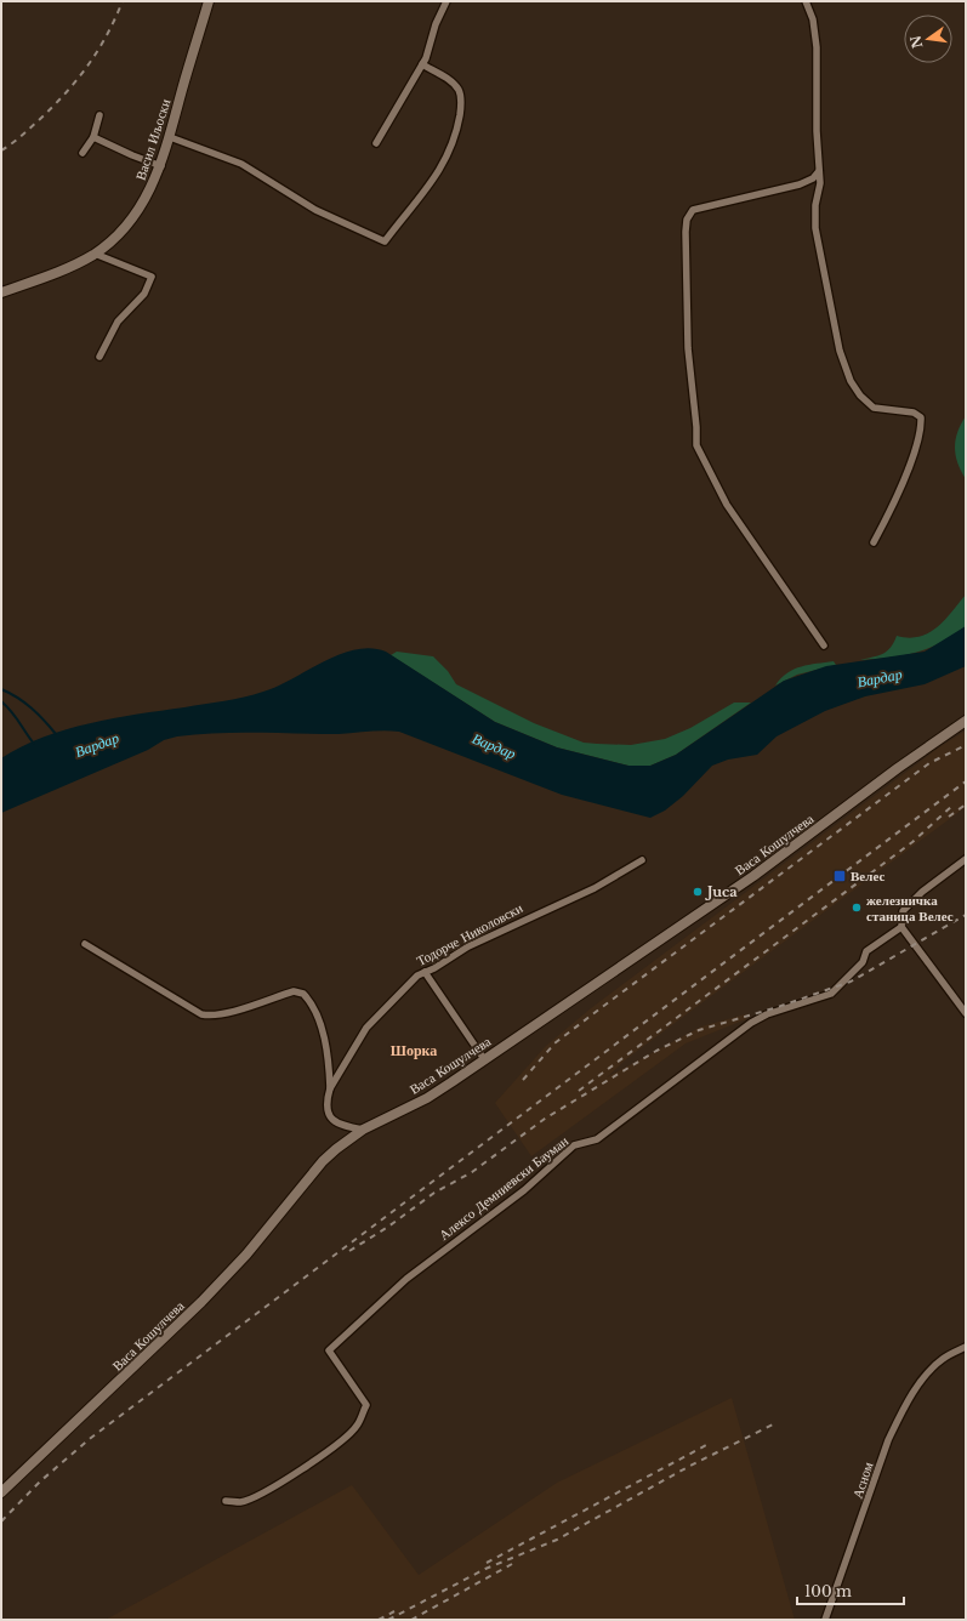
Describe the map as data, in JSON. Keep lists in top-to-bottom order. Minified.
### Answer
{"streets":{"main road":["Васил Иљоски","Васа Кошулчева"],"street":["Тодорче Николовски","Алексо Демниевски Бауман","Асном"]},"crossings":[["Васа Кошулчева","Тодорче Николовски"]],"districts":["Шорка"],"water":["Вардар"],"places":{"transit":["Велес"],"other":["Juca","железничка станица Велес"]},"scale_bar":"100 m","north":"left"}
